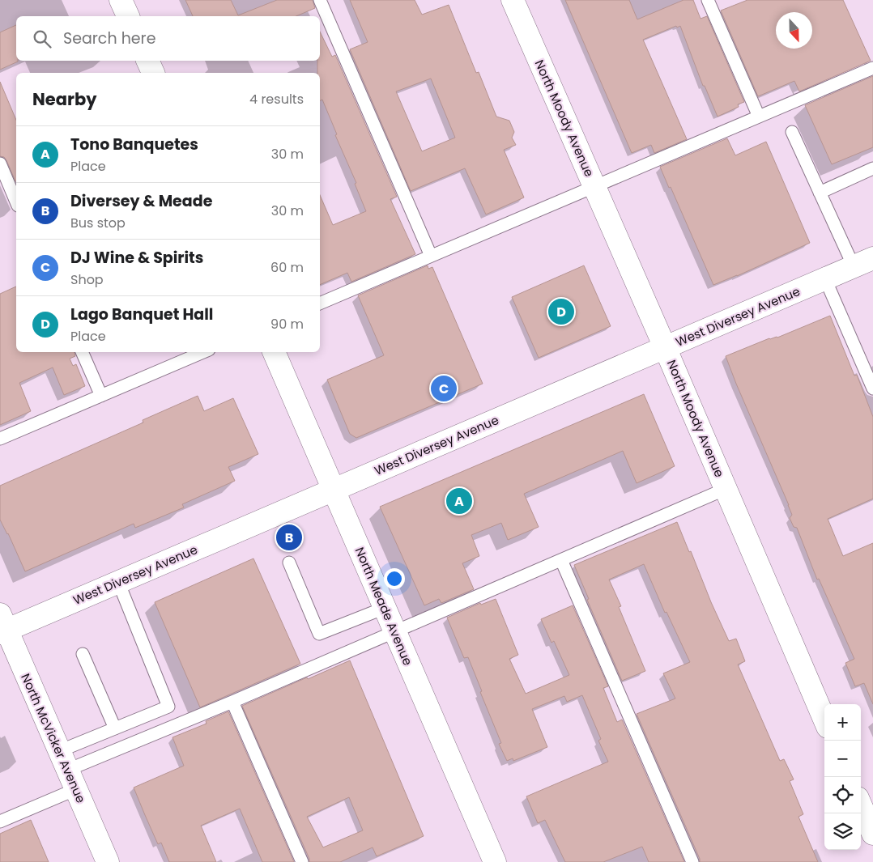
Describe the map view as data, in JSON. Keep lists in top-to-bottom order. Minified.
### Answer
{"streets":{"street":["North Moody Avenue","West Diversey Avenue","North Meade Avenue","North McVicker Avenue"]},"crossings":[["North Moody Avenue","West Diversey Avenue"],["West Diversey Avenue","North Meade Avenue"],["West Diversey Avenue","North McVicker Avenue"]],"north":"bottom","page":{"search":"Search here","heading":["Nearby","4 results"],"list":[{"mark":"A","name":"Tono Banquetes","note":"Place","value":"30 m"},{"mark":"B","name":"Diversey & Meade","note":"Bus stop","value":"30 m"},{"mark":"C","name":"DJ Wine & Spirits","note":"Shop","value":"60 m"},{"mark":"D","name":"Lago Banquet Hall","note":"Place","value":"90 m"}],"pins":["D","C","A","B"],"map_buttons":["+","−"]}}
